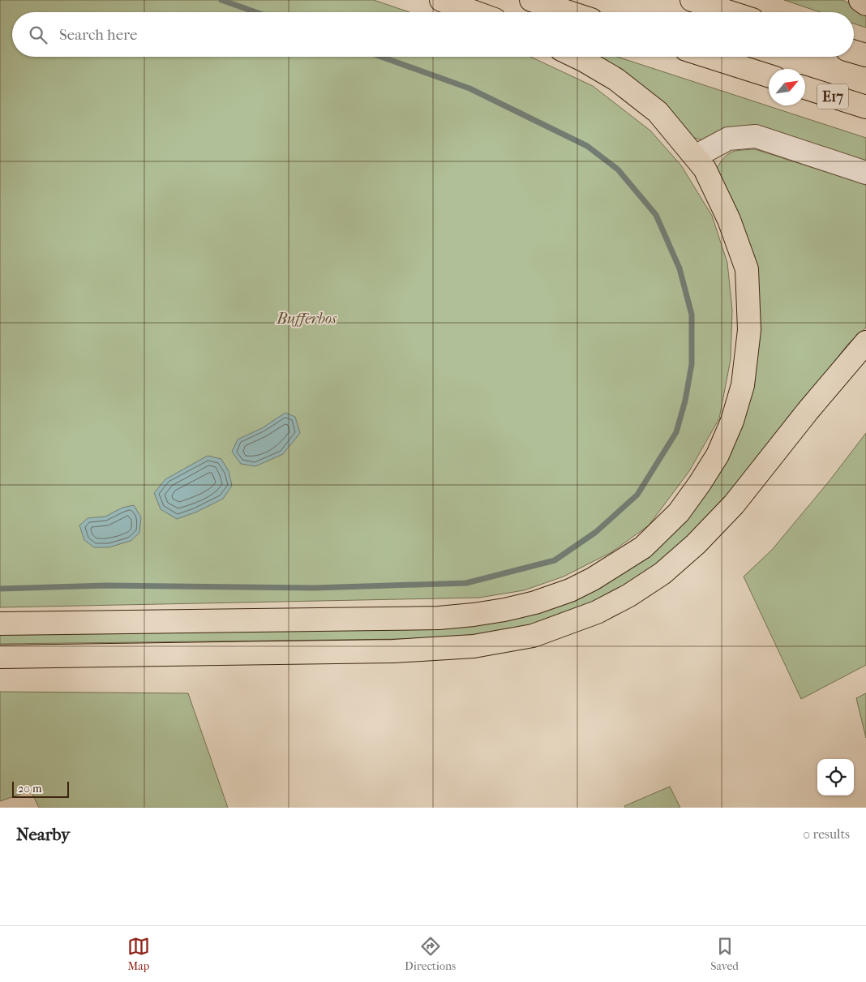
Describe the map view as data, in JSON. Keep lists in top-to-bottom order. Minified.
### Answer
{"streets":{"highway":["E17"]},"parks":["Bufferbos"],"scale_bar":"20 m","north":"top right","page":{"search":"Search here","scale":"20 m","heading":["Nearby","0 results"],"nav":["Map","Directions","Saved"]}}
